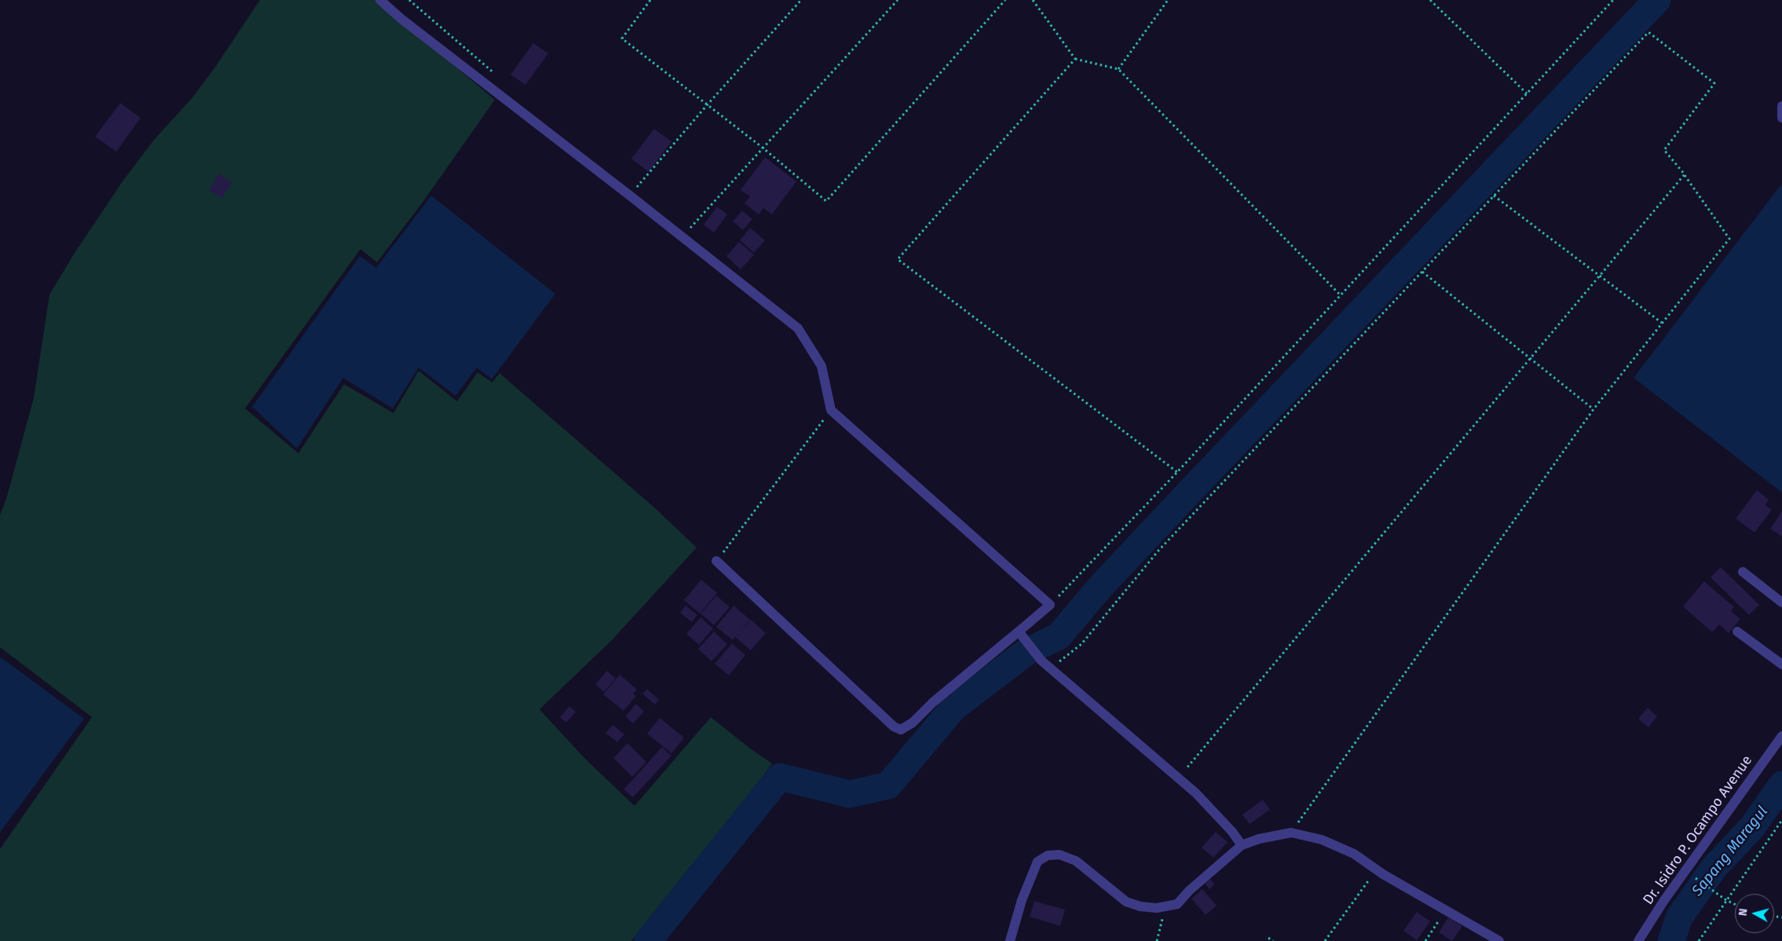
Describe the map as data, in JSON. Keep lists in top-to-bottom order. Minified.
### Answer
{"streets":{"street":["Dr. Isidro P. Ocampo Avenue"]},"water":["Sapang Maragul"],"north":"left"}
